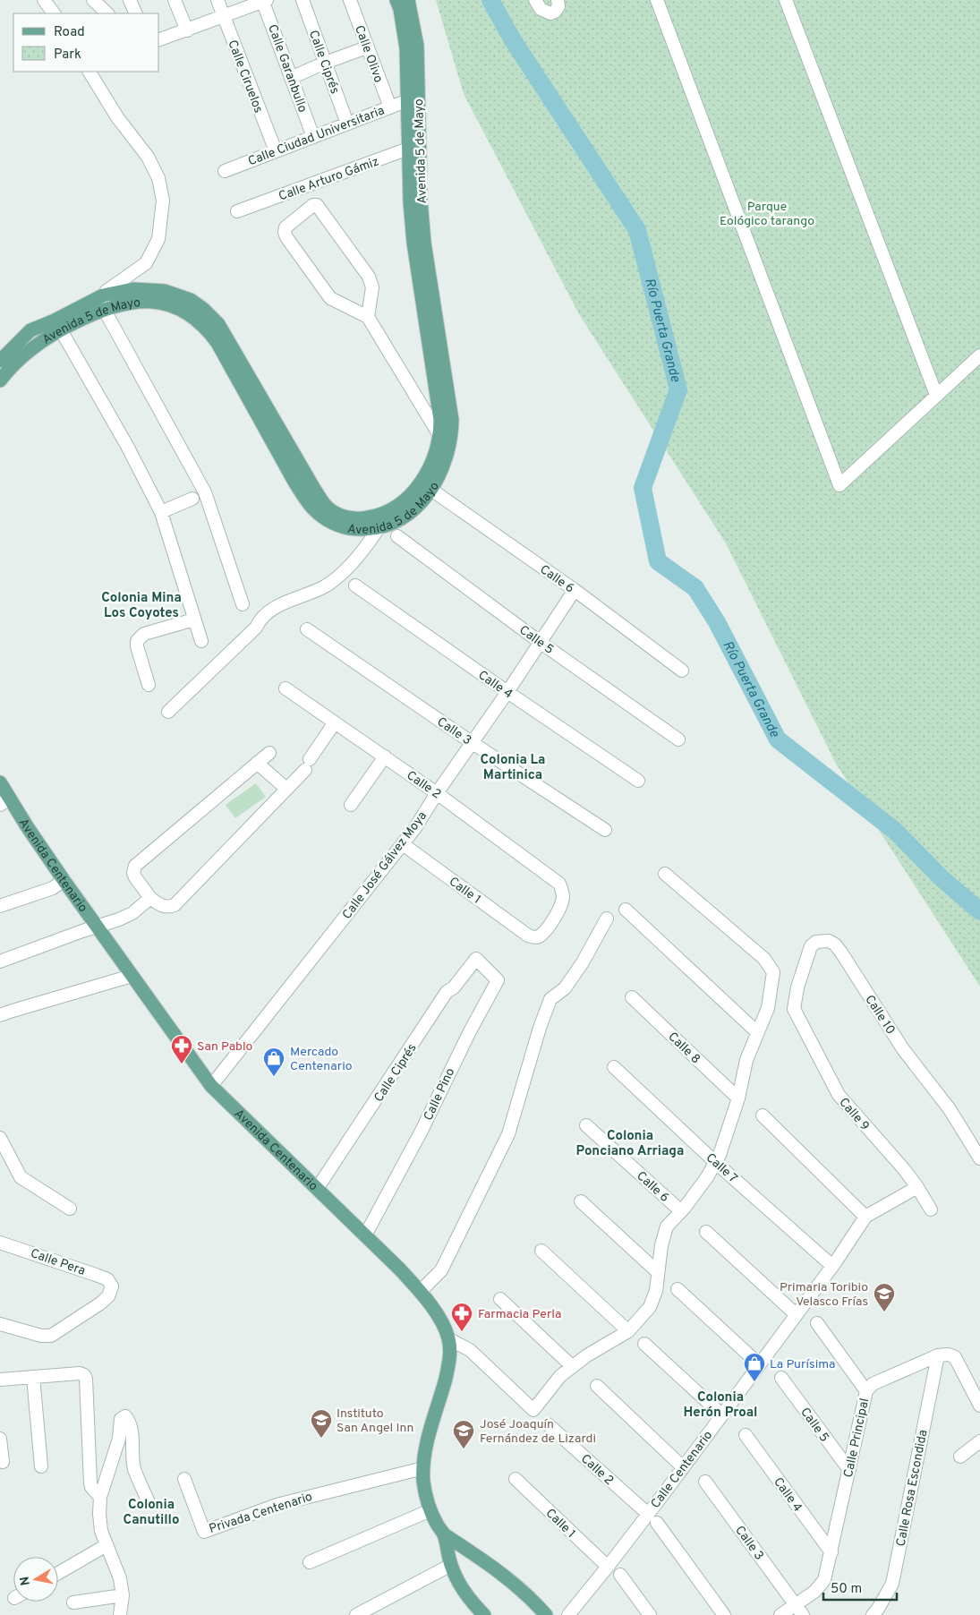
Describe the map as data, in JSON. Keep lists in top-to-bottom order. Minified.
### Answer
{"streets":{"main road":["Avenida 5 de Mayo","Avenida Centenario"],"street":["Calle Olivo","Calle Ciprés","Calle Garanbullo","Calle Ciruelos","Calle Ciudad Universitaria","Calle Arturo Gámiz","Calle 6","Calle 5","Calle 4","Calle 3","Calle 2","Calle José Gálvez Moya","Calle 1","Calle 10","Calle 8","Calle Pino","Calle 9","Calle 7","Calle Pera","Calle Principal","Calle Centenario","Calle Rosa Escondida","Privada Centenario"]},"crossings":[["Calle Olivo","Calle Ciudad Universitaria"],["Calle Ciprés","Calle Ciudad Universitaria"],["Calle Ciprés","Avenida Centenario"],["Calle Ciprés","Calle Pino"],["Calle Garanbullo","Calle Ciudad Universitaria"],["Calle Ciruelos","Calle Ciudad Universitaria"],["Calle Ciudad Universitaria","Avenida 5 de Mayo"],["Avenida 5 de Mayo","Calle Arturo Gámiz"],["Avenida 5 de Mayo","Calle 6"],["Calle 6","Calle José Gálvez Moya"],["Calle 5","Calle José Gálvez Moya"],["Calle 5","Calle Principal"],["Calle 4","Calle José Gálvez Moya"],["Calle 4","Calle Principal"],["Calle 3","Calle José Gálvez Moya"],["Calle 3","Calle Principal"],["Calle 2","Calle José Gálvez Moya"],["Calle 2","Calle 1"],["Calle 2","Calle Centenario"],["Avenida Centenario","Calle José Gálvez Moya"],["Avenida Centenario","Calle Pino"],["Avenida Centenario","Privada Centenario"],["Calle José Gálvez Moya","Calle 1"],["Calle 1","Calle Centenario"],["Calle 10","Calle 9"],["Calle 9","Calle Centenario"],["Calle 7","Calle Centenario"],["Calle Principal","Calle Rosa Escondida"]],"districts":["Colonia Mina Los Coyotes","Colonia La Martinica","Colonia Ponciano Arriaga","Colonia Herón Proal","Colonia Canutillo"],"water":["Río Puerta Grande"],"parks":["´Parque Eológico tarango"],"places":{"pharmacy":["San Pablo","Farmacia Perla"],"shop":["Mercado Centenario","La Purísima"],"school or university":["Primaria Toribio Velasco Frías","Instituto San Angel Inn","José Joaquín Fernández de Lizardi"]},"legend":["Road","Park"],"scale_bar":"50 m","north":"left"}
